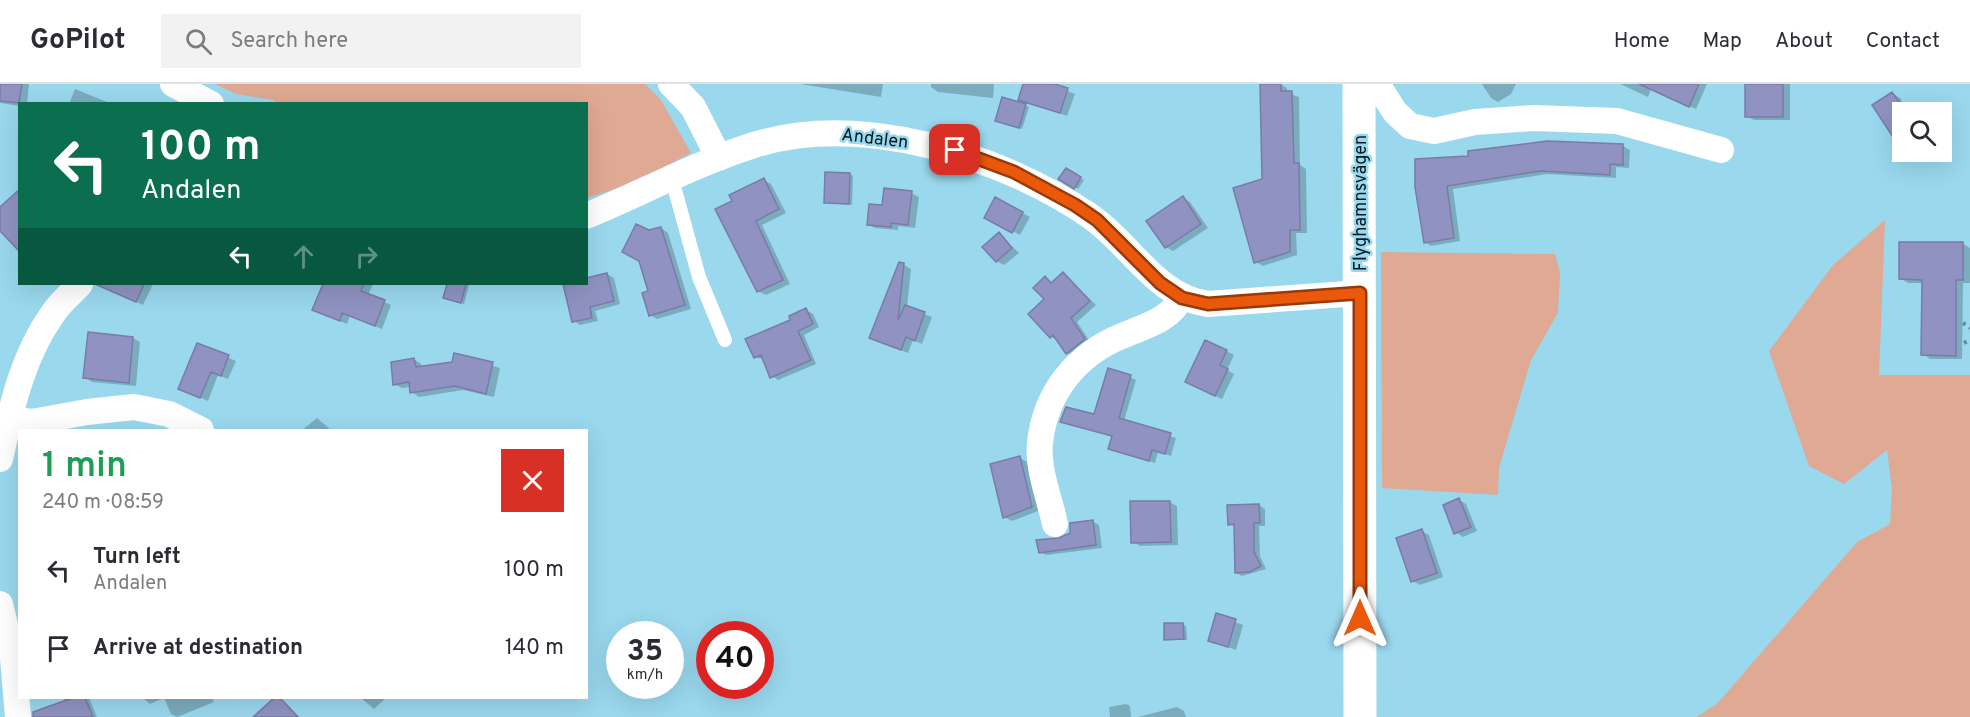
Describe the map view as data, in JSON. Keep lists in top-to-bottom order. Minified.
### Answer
{"streets":{"street":["Andalen","Flyghamnsvägen"]},"crossings":[["Andalen","Flyghamnsvägen"]],"page":{"header":"GoPilot","search":"Search here","nav":["Home","Map","About","Contact"],"turn":["100 m","Andalen"],"heading":["1 min","240 m · 08:59"],"list":[{"name":"Turn left","note":"Andalen","value":"100 m"},{"name":"Arrive at destination","value":"140 m"}],"speed":"35 km/h","limit":"40"}}
